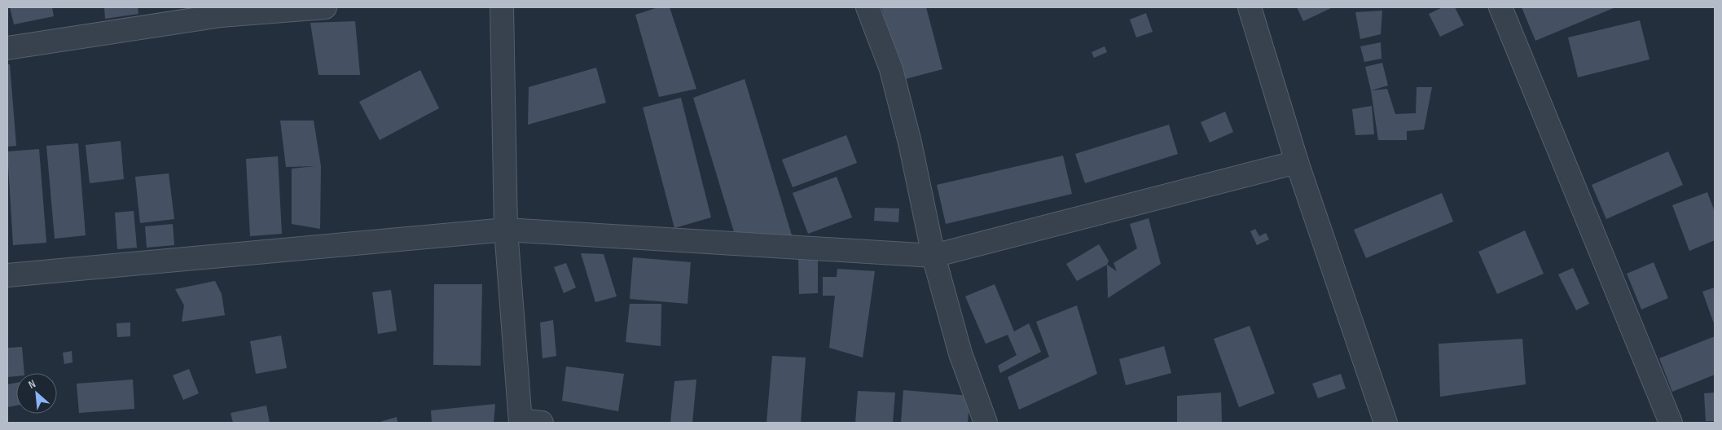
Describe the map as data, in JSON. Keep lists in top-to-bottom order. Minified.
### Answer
{"north":"top left"}
